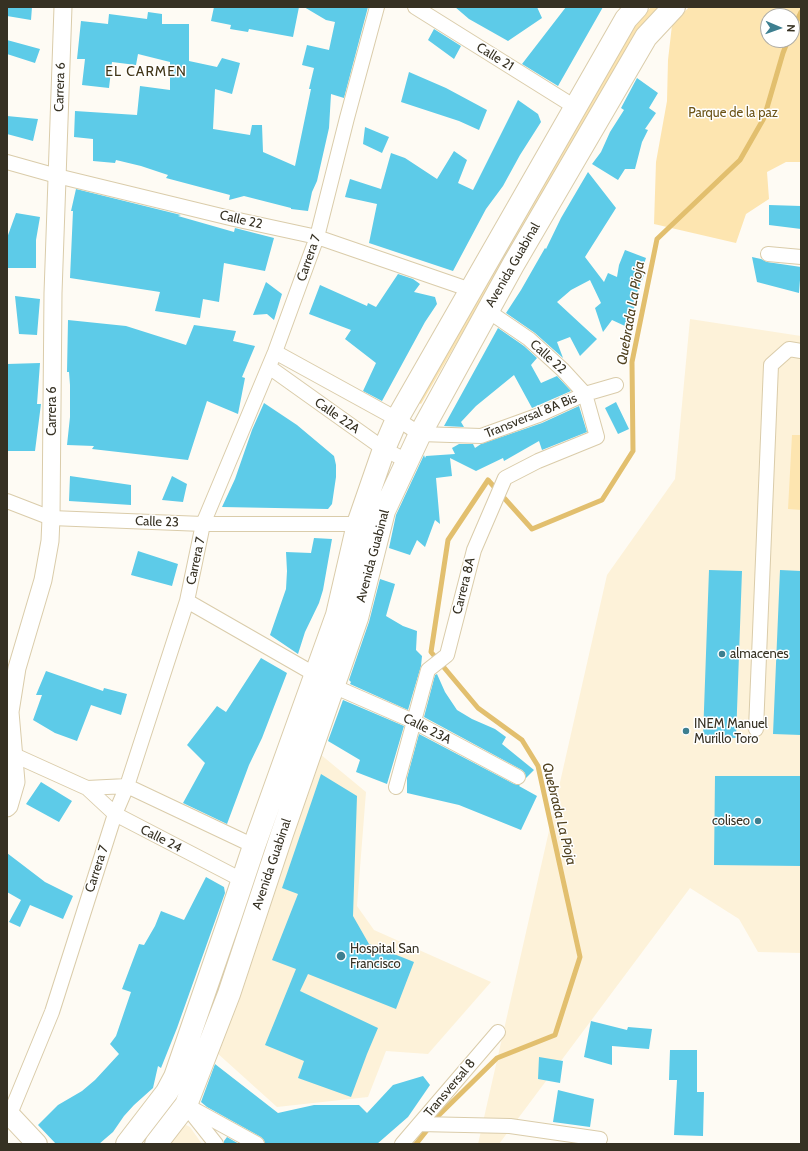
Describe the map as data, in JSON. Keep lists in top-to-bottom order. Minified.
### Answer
{"streets":{"main road":["Avenida Guabinal"],"street":["Calle 21","Carrera 6","Calle 22","Carrera 7","Calle 22A","Transversal 8A Bis","Calle 23","Carrera 8A","Calle 23A","Calle 24","Transversal 8"]},"crossings":[["Calle 21","Avenida Guabinal"],["Carrera 6","Calle 22"],["Carrera 6","Calle 23"],["Carrera 6","Calle 24"],["Calle 22","Carrera 7"],["Calle 22","Avenida Guabinal"],["Calle 22","Transversal 8A Bis"],["Calle 22","Carrera 8A"],["Carrera 7","Calle 22A"],["Carrera 7","Calle 23"],["Carrera 7","Calle 23A"],["Carrera 7","Calle 24"],["Avenida Guabinal","Calle 22A"],["Avenida Guabinal","Transversal 8A Bis"],["Avenida Guabinal","Calle 23"],["Avenida Guabinal","Calle 23A"],["Avenida Guabinal","Calle 24"],["Calle 22A","Transversal 8A Bis"],["Carrera 8A","Calle 23A"]],"districts":["EL CARMEN"],"water":["Quebrada La Pioja"],"parks":["Parque de la paz"],"places":["almacenes","INEM Manuel Murillo Toro","coliseo","Hospital San Francisco"],"north":"right"}
